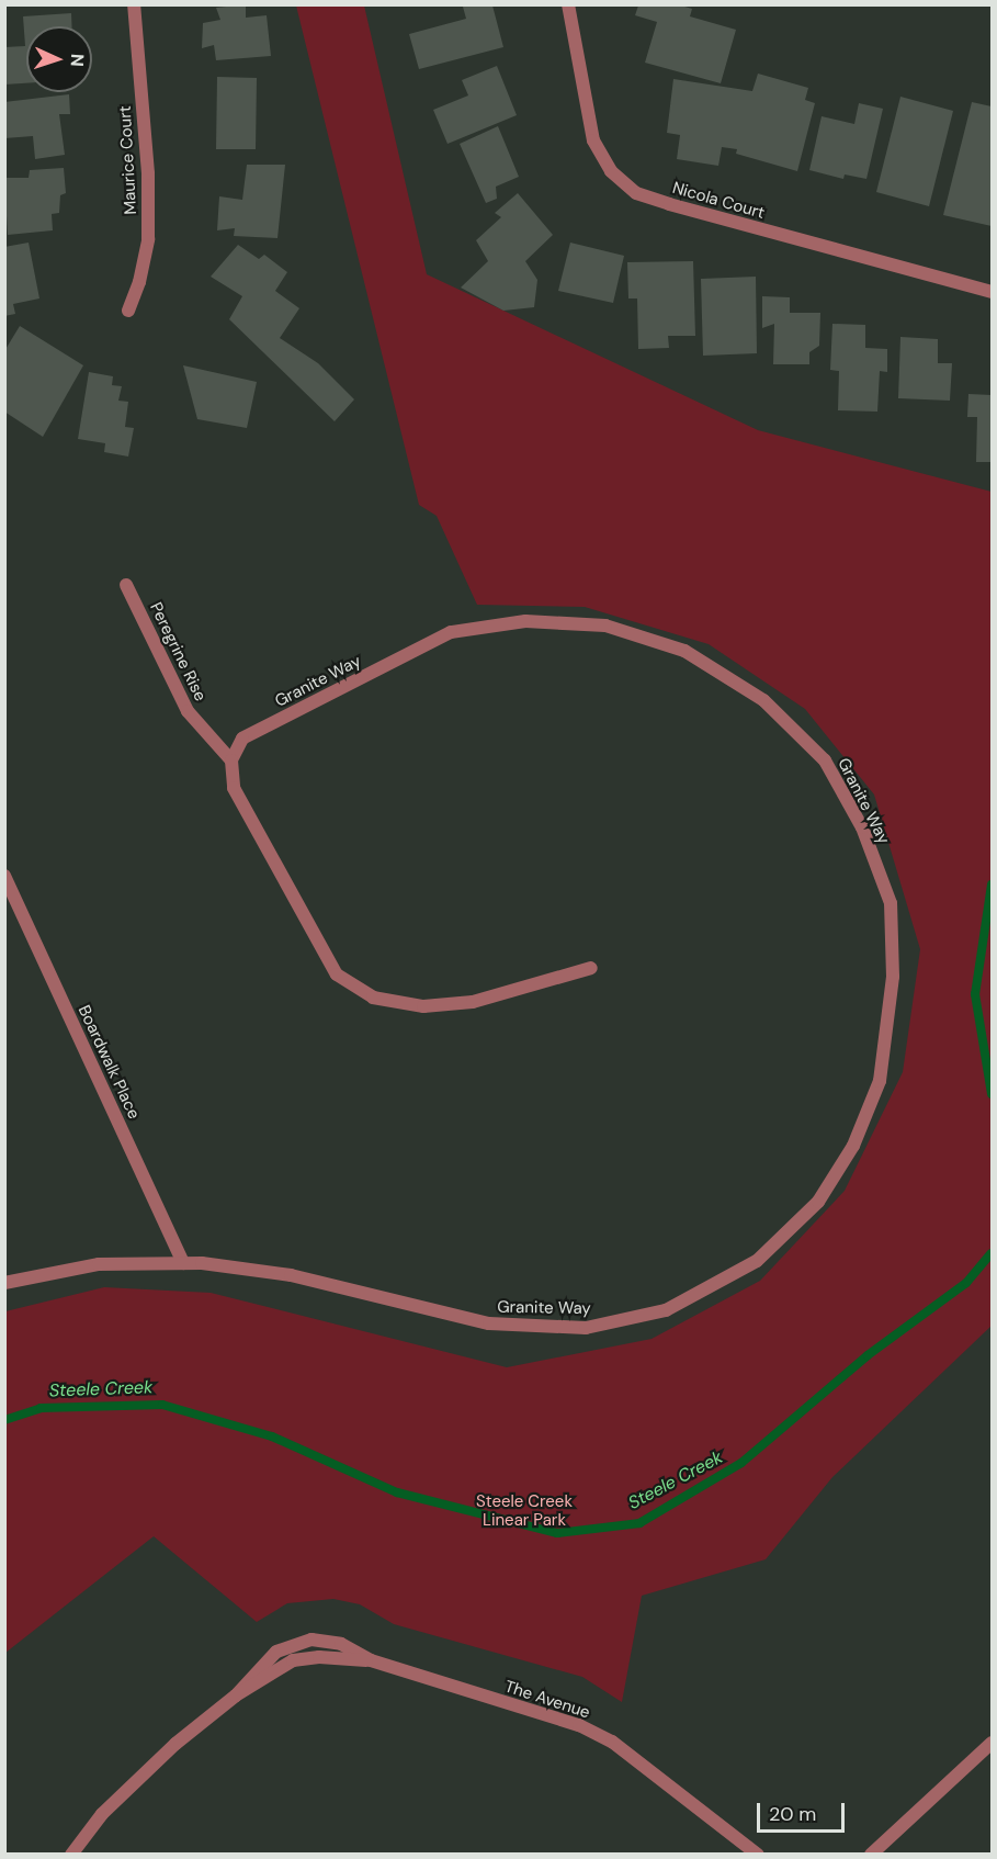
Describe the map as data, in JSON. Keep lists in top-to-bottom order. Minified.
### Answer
{"streets":{"street":["Maurice Court","Nicola Court","Peregrine Rise","Granite Way","Boardwalk Place","The Avenue"]},"crossings":[["Peregrine Rise","Granite Way"],["Granite Way","Boardwalk Place"]],"water":["Steele Creek"],"parks":["Steele Creek Linear Park"],"scale_bar":"20 m","north":"right"}
